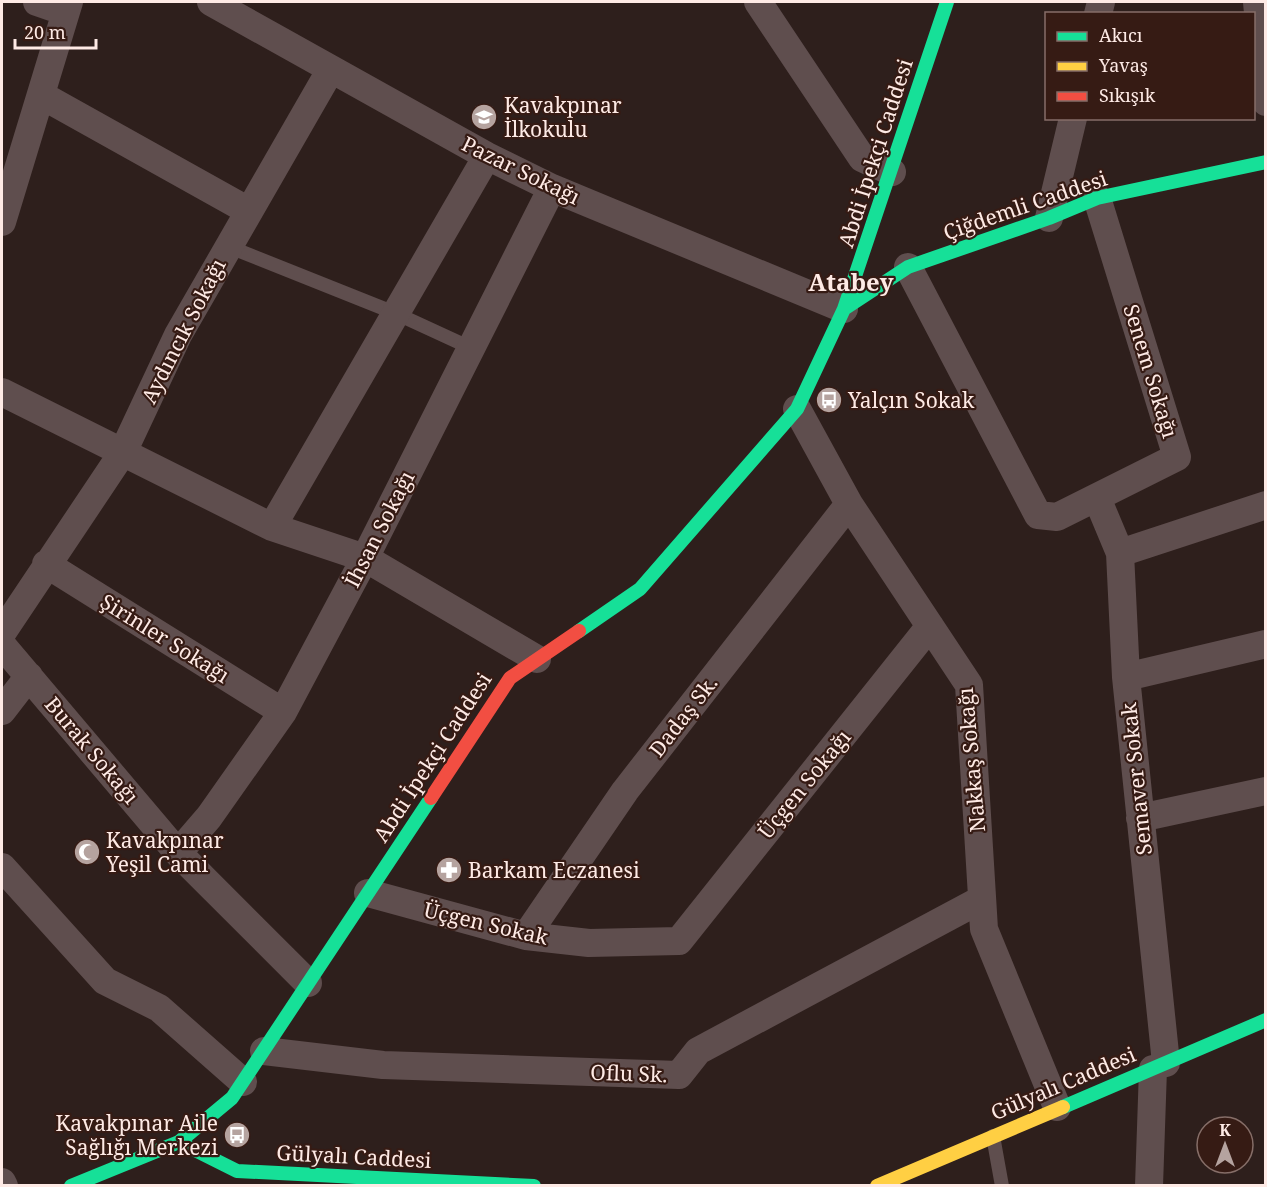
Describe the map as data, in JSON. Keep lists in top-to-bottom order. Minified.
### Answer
{"streets":{"main road":["Abdi İpekçi Caddesi","Çiğdemli Caddesi","Gülyalı Caddesi"],"street":["Pazar Sokağı","Aydıncık Sokağı","Senem Sokağı","İhsan Sokağı","Şirinler Sokağı","Dadaş Sk.","Burak Sokağı","Nakkaş Sokağı","Semaver Sokak","Üçgen Sokağı","Üçgen Sokak","Oflu Sk."]},"crossings":[["Abdi İpekçi Caddesi","Pazar Sokağı"],["Abdi İpekçi Caddesi","Çiğdemli Caddesi"],["Abdi İpekçi Caddesi","Burak Sokağı"],["Abdi İpekçi Caddesi","Nakkaş Sokağı"],["Abdi İpekçi Caddesi","Üçgen Sokak"],["Abdi İpekçi Caddesi","Oflu Sk."],["Abdi İpekçi Caddesi","Gülyalı Caddesi"],["Pazar Sokağı","Çiğdemli Caddesi"],["Pazar Sokağı","Aydıncık Sokağı"],["Pazar Sokağı","İhsan Sokağı"],["Çiğdemli Caddesi","Senem Sokağı"],["Senem Sokağı","Semaver Sokak"],["İhsan Sokağı","Şirinler Sokağı"],["İhsan Sokağı","Burak Sokağı"],["Dadaş Sk.","Nakkaş Sokağı"],["Dadaş Sk.","Üçgen Sokak"],["Nakkaş Sokağı","Üçgen Sokağı"],["Nakkaş Sokağı","Oflu Sk."],["Nakkaş Sokağı","Gülyalı Caddesi"],["Semaver Sokak","Gülyalı Caddesi"],["Üçgen Sokağı","Üçgen Sokak"]],"districts":["Atabey"],"places":{"school or university":["Kavakpınar İlkokulu"],"bus stop":["Yalçın Sokak","Kavakpınar Aile Sağlığı Merkezi"],"mosque":["Kavakpınar Yeşil Cami"],"pharmacy":["Barkam Eczanesi"]},"legend":["Akıcı","Yavaş","Sıkışık"],"scale_bar":"20 m","north":"top"}
